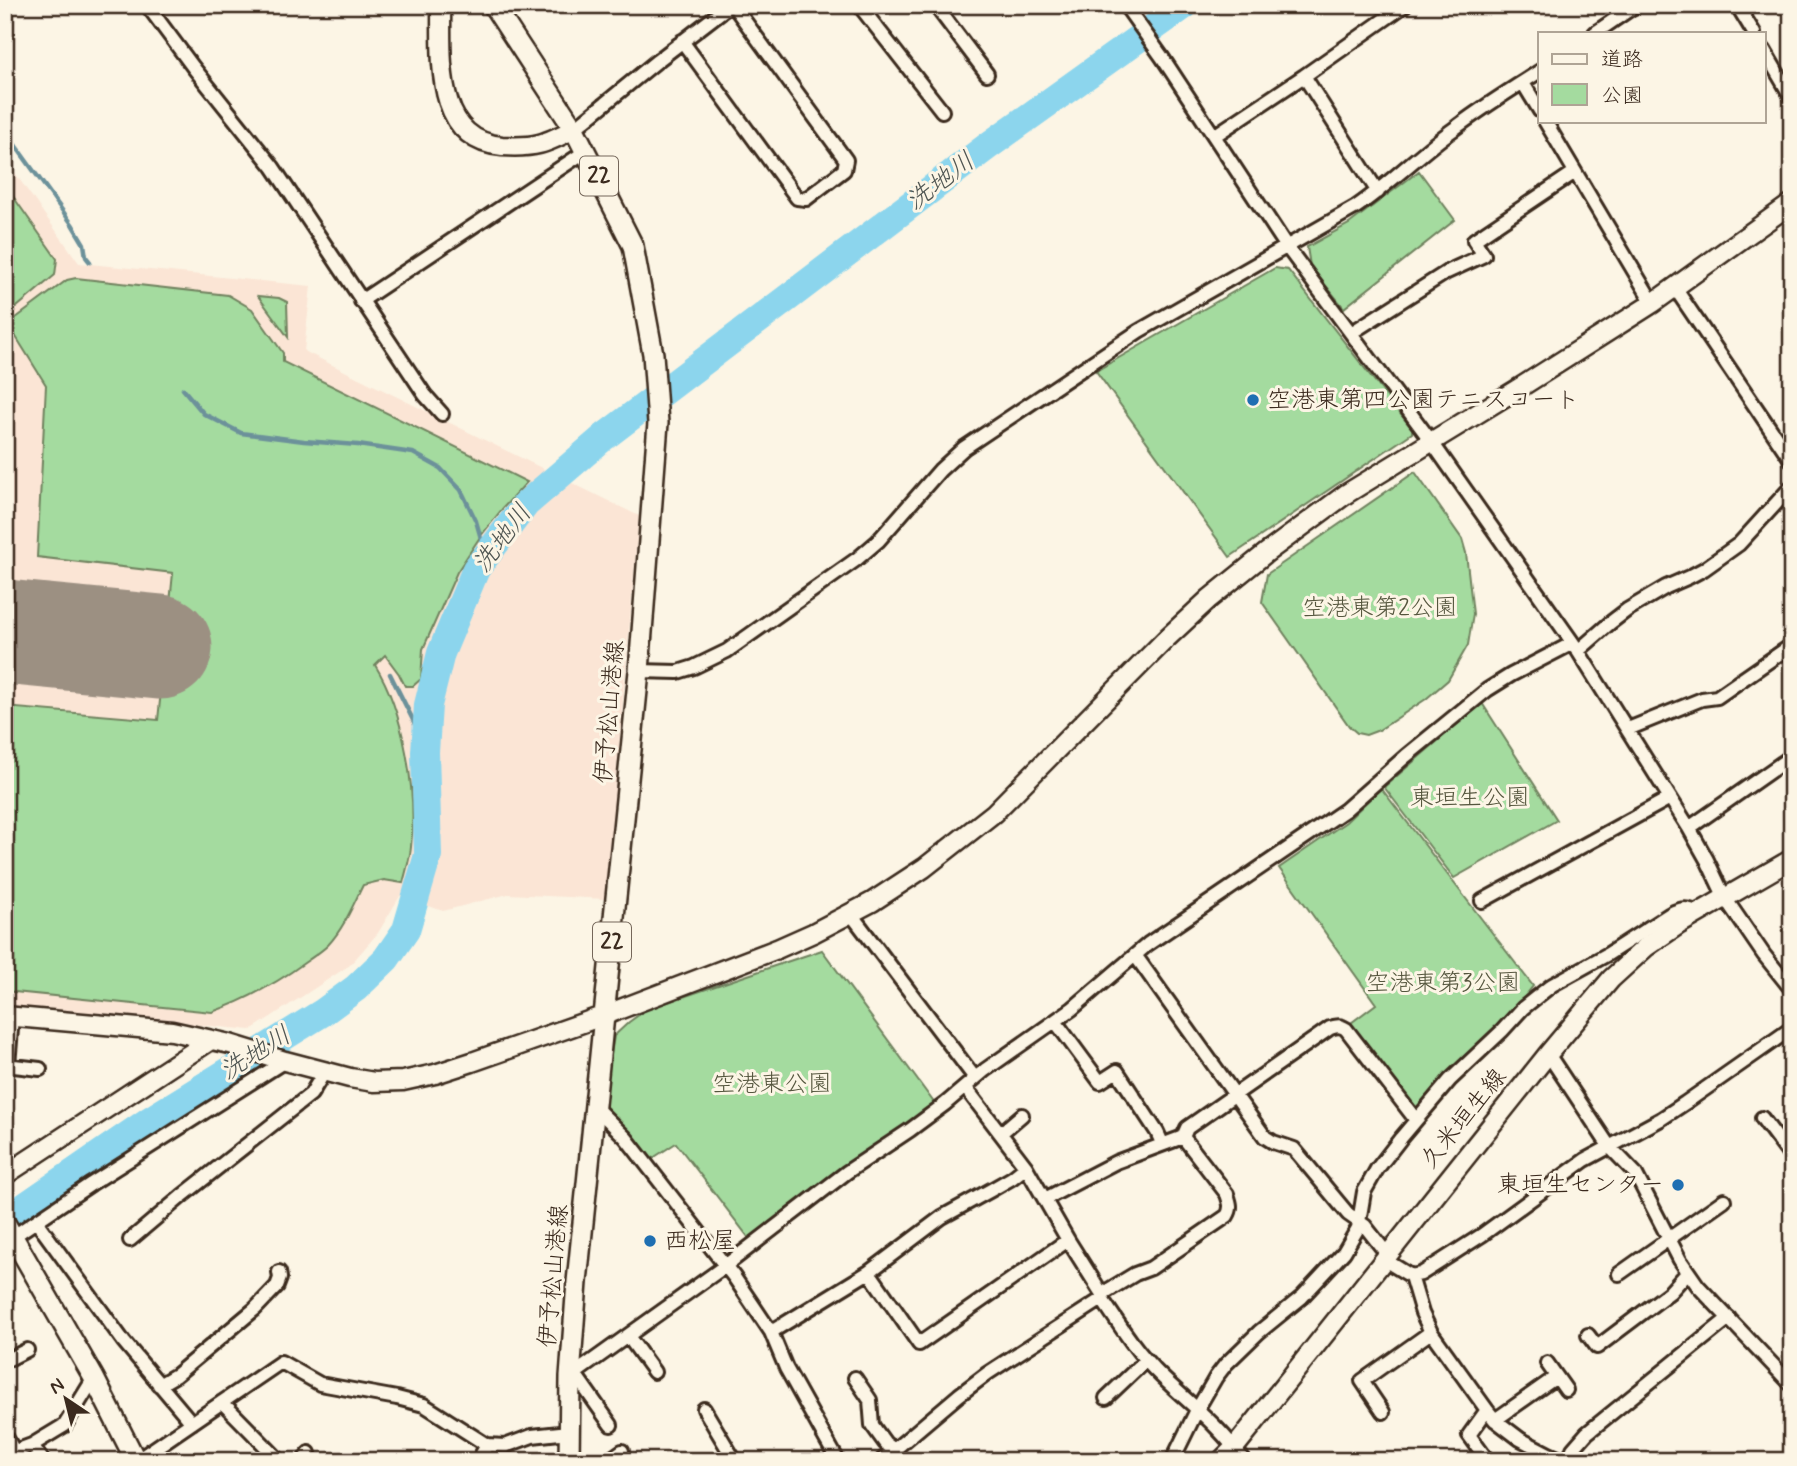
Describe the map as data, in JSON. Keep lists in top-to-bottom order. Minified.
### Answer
{"streets":{"main road":["22","伊予松山港線"],"street":["久米垣生線"]},"water":["洗地川"],"parks":["空港東第2公園","東垣生公園","空港東第3公園","空港東公園"],"places":["空港東第四公園テニスコート","東垣生センター","西松屋"],"legend":["道路","公園"],"north":"top left"}
